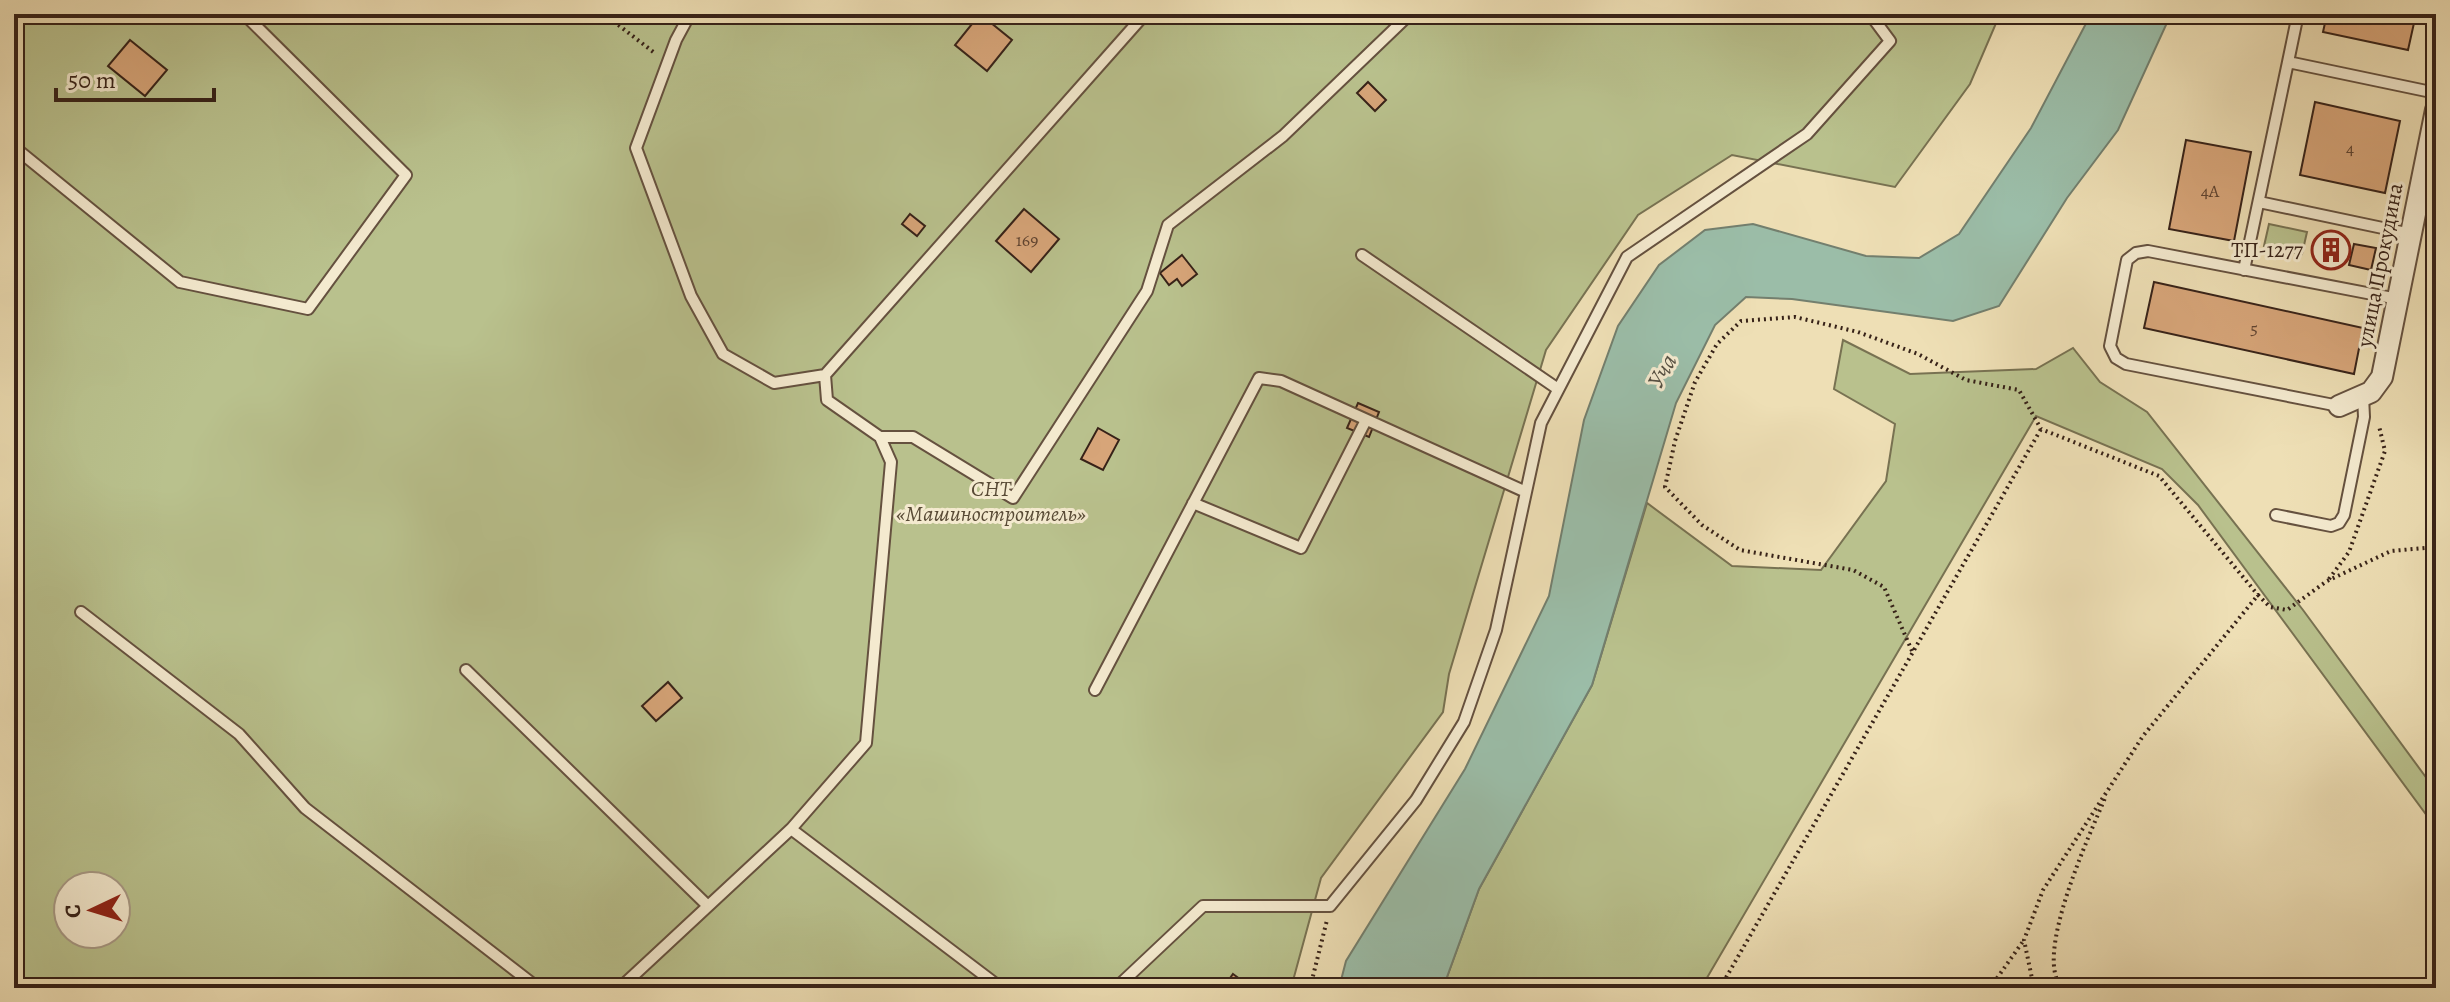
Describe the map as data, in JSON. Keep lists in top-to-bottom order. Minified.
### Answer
{"streets":{"street":["улица Прокудина"]},"water":["Уча"],"parks":["СНТ «Машиностроитель»"],"places":{"building":["ТП-1277"]},"house_numbers":["4","4А","169","5"],"scale_bar":"50 m","north":"left"}
